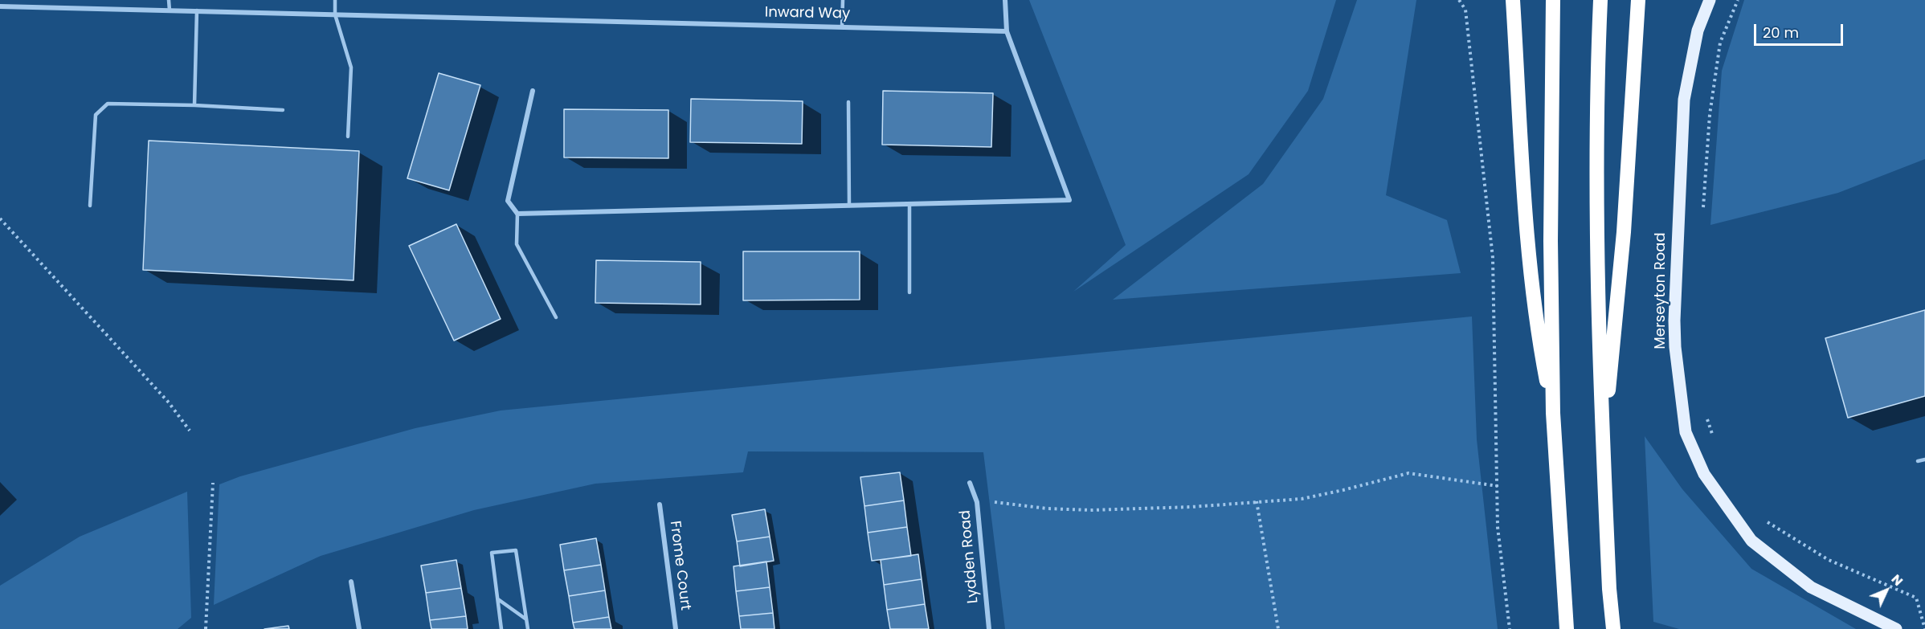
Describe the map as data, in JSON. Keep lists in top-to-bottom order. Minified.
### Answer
{"streets":{"main road":["Merseyton Road"],"street":["Inward Way","Lydden Road","Frome Court"]},"scale_bar":"20 m","north":"top right"}
